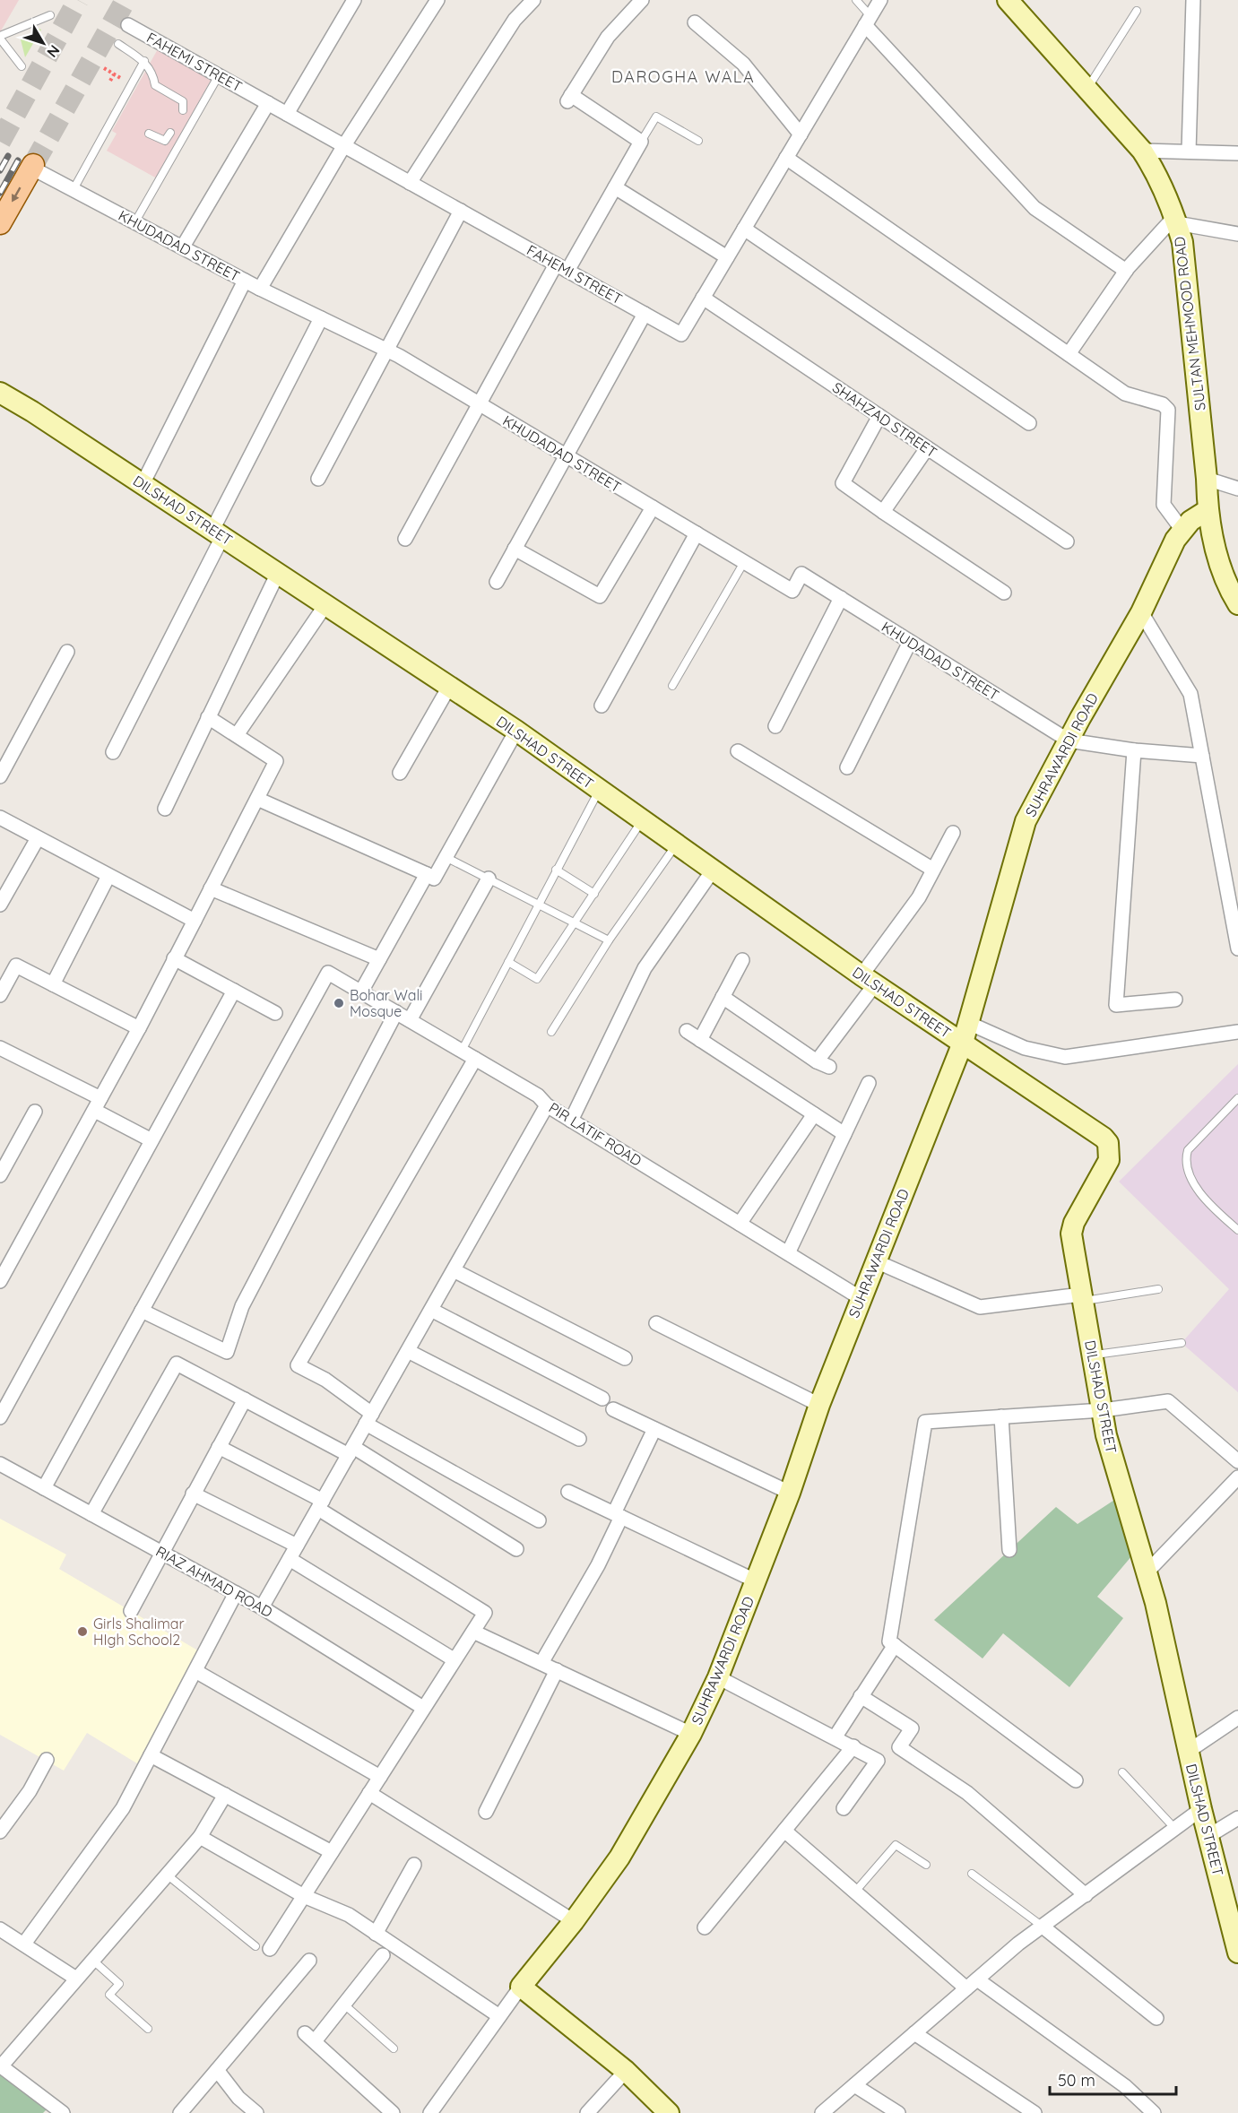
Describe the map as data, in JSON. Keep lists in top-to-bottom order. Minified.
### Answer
{"streets":{"street":["FAHEMI STREET","KHUDADAD STREET","SULTAN MEHMOOD ROAD","SHAHZAD STREET","DILSHAD STREET","SUHRAWARDI ROAD","PIR LATIF ROAD","RIAZ AHMAD ROAD"]},"crossings":[["FAHEMI STREET","SHAHZAD STREET"],["KHUDADAD STREET","SUHRAWARDI ROAD"],["SULTAN MEHMOOD ROAD","SUHRAWARDI ROAD"],["DILSHAD STREET","SUHRAWARDI ROAD"],["SUHRAWARDI ROAD","PIR LATIF ROAD"]],"districts":["DAROGHA WALA"],"places":["Bohar Wali Mosque","Girls Shalimar HIgh School2"],"scale_bar":"50 m","north":"bottom right"}
